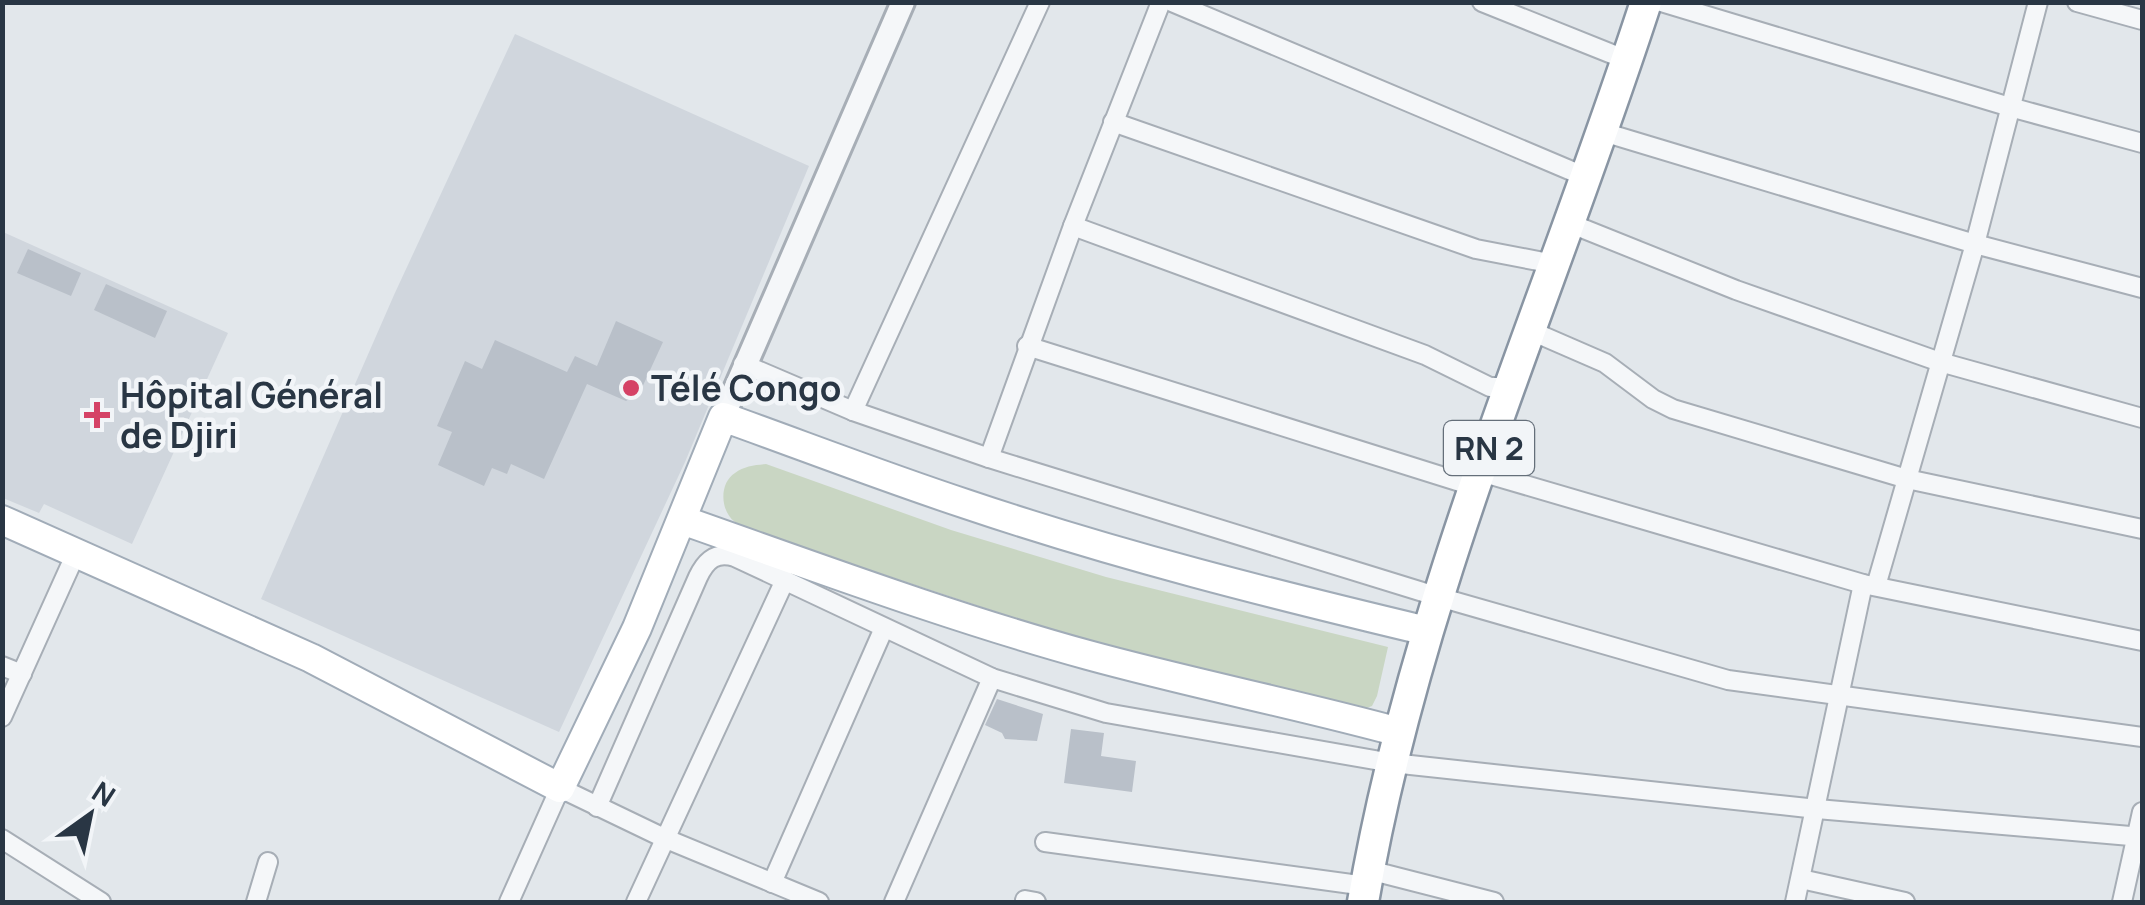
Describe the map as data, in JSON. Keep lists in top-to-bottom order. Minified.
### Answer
{"streets":{"highway":["RN 2"]},"places":{"other":["Télé Congo"],"health":["Hôpital Général de Djiri"]},"north":"top right"}
